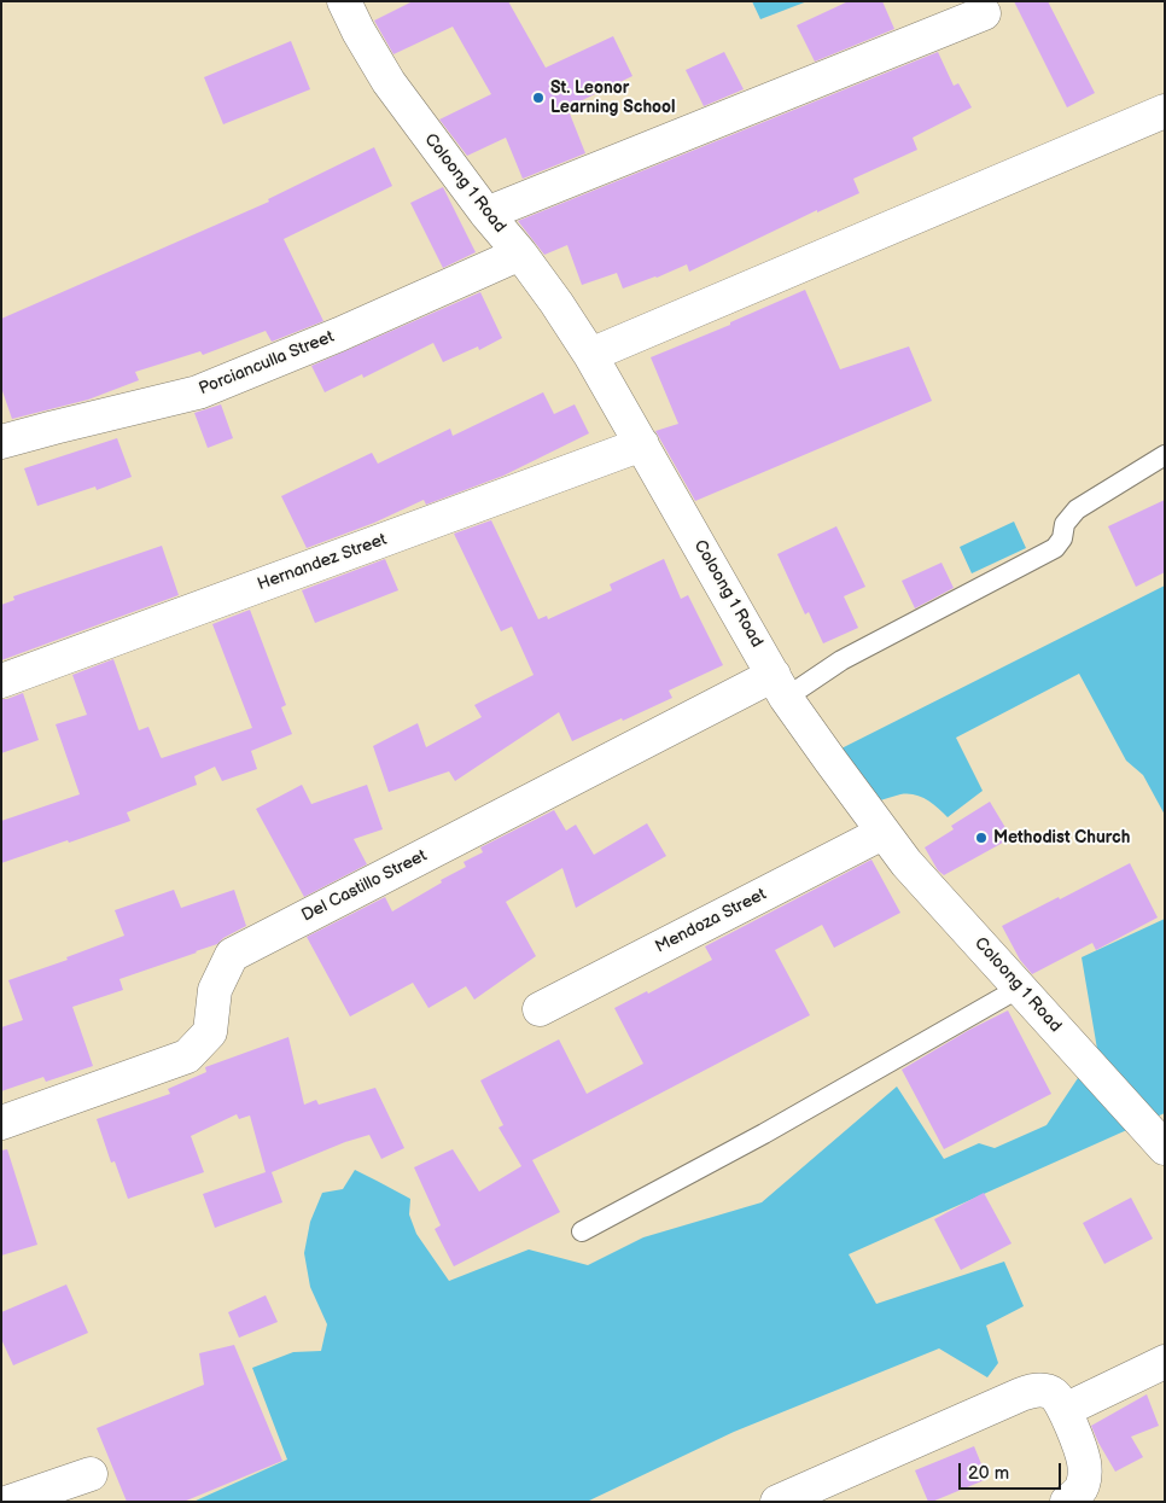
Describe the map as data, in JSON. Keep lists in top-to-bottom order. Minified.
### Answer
{"streets":{"street":["Coloong 1 Road","Porcianculla Street","Hernandez Street","Del Castillo Street","Mendoza Street"]},"crossings":[["Coloong 1 Road","Porcianculla Street"],["Coloong 1 Road","Hernandez Street"],["Coloong 1 Road","Del Castillo Street"],["Coloong 1 Road","Mendoza Street"]],"places":["St. Leonor Learning School","Methodist Church"],"scale_bar":"20 m"}
